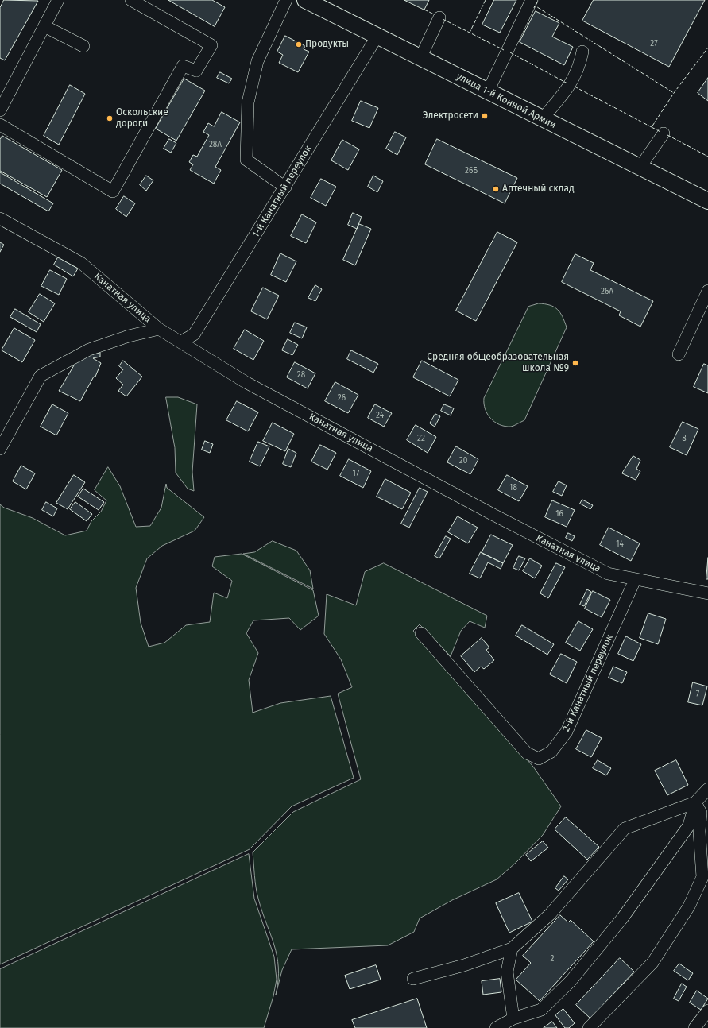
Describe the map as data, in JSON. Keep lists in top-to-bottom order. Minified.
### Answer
{"streets":{"main road":["улица 1-й Конной Армии"],"street":["1-й Канатный переулок","Канатная улица","2-й Канатный переулок"]},"crossings":[["улица 1-й Конной Армии","1-й Канатный переулок"],["1-й Канатный переулок","Канатная улица"],["Канатная улица","2-й Канатный переулок"]],"places":["Продукты","Электросети","Оскольские дороги","Аптечный склад","Средняя общеобразовательная школа №9"],"house_numbers":["27","28А","26Б","26А","28","26","24","22","8","20","17","18","16","14","7","2"]}
